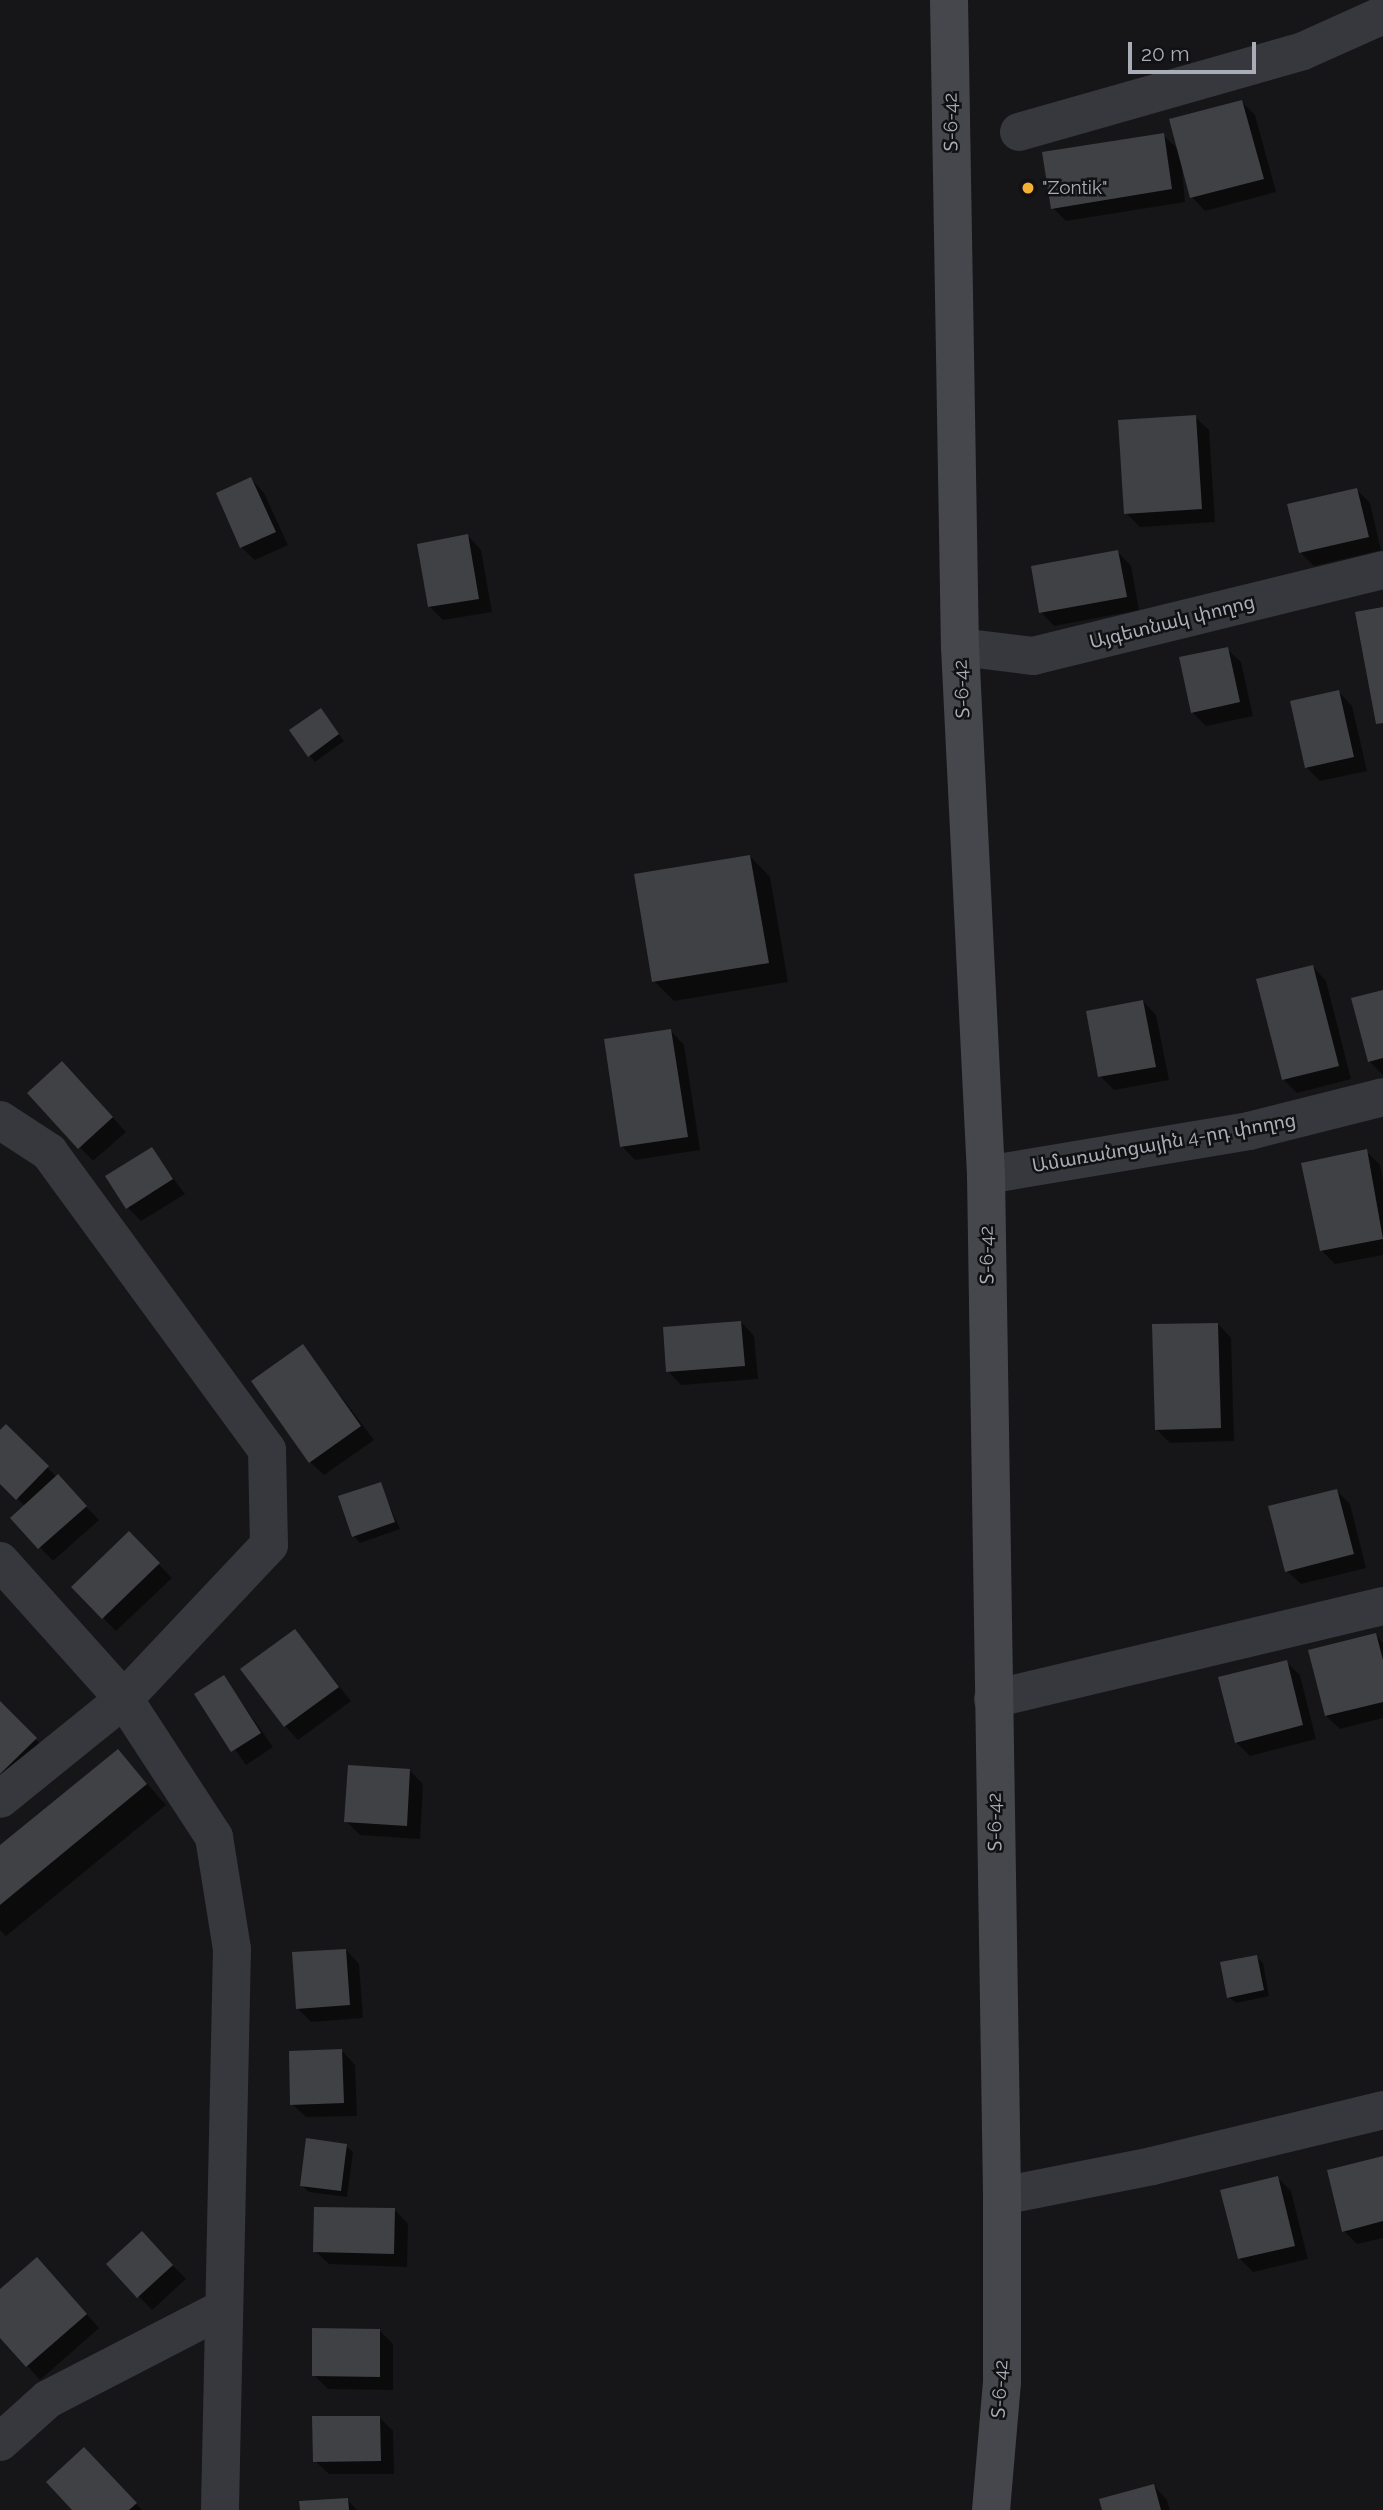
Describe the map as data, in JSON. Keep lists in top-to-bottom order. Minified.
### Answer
{"streets":{"main road":["Տ-6-42"],"street":["Այգետնակ փողոց","Ամառանոցային 4-րդ փողոց"]},"crossings":[["Տ-6-42","Այգետնակ փողոց"],["Տ-6-42","Ամառանոցային 4-րդ փողոց"]],"places":["\"Zontik\""],"scale_bar":"20 m"}
